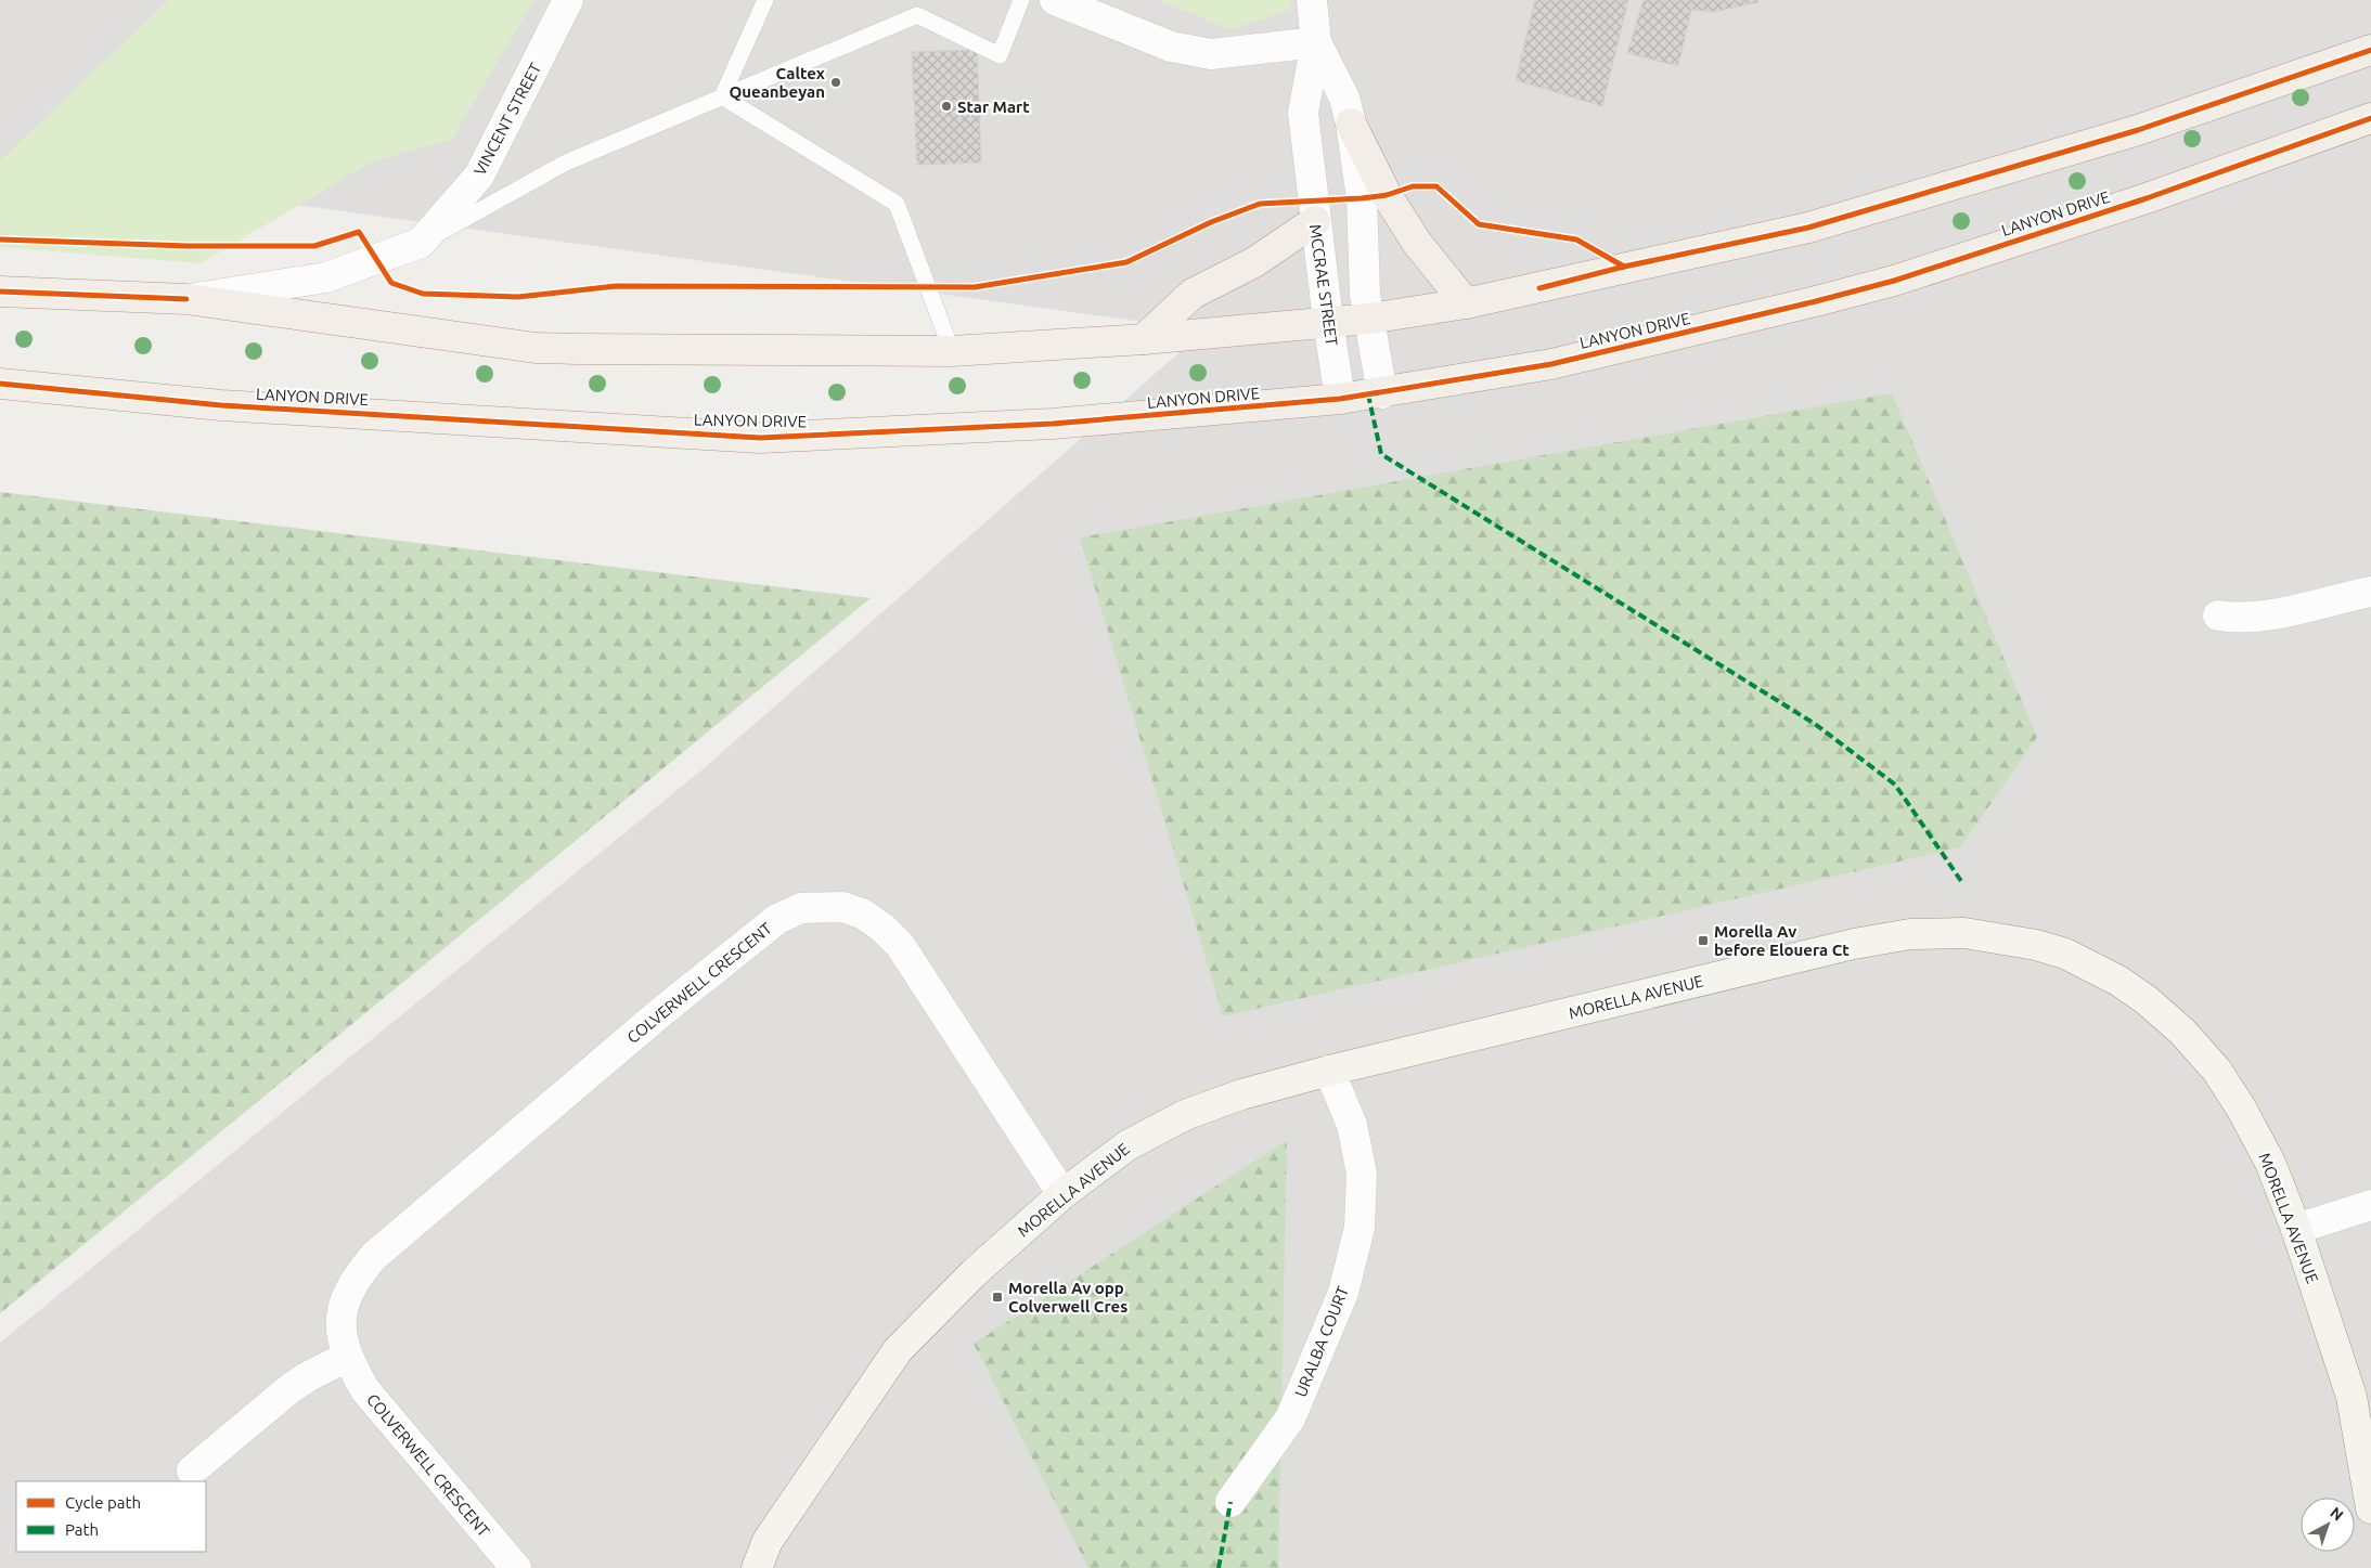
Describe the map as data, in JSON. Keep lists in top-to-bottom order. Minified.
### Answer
{"streets":{"main road":["LANYON DRIVE"],"street":["VINCENT STREET","MCCRAE STREET","COLVERWELL CRESCENT","MORELLA AVENUE","URALBA COURT"]},"crossings":[["LANYON DRIVE","MCCRAE STREET"],["COLVERWELL CRESCENT","MORELLA AVENUE"],["MORELLA AVENUE","URALBA COURT"]],"places":{"other":["Caltex Queanbeyan","Star Mart"],"transit":["Morella Av before Elouera Ct","Morella Av opp Colverwell Cres"]},"legend":["Cycle path","Path"],"north":"top right"}
